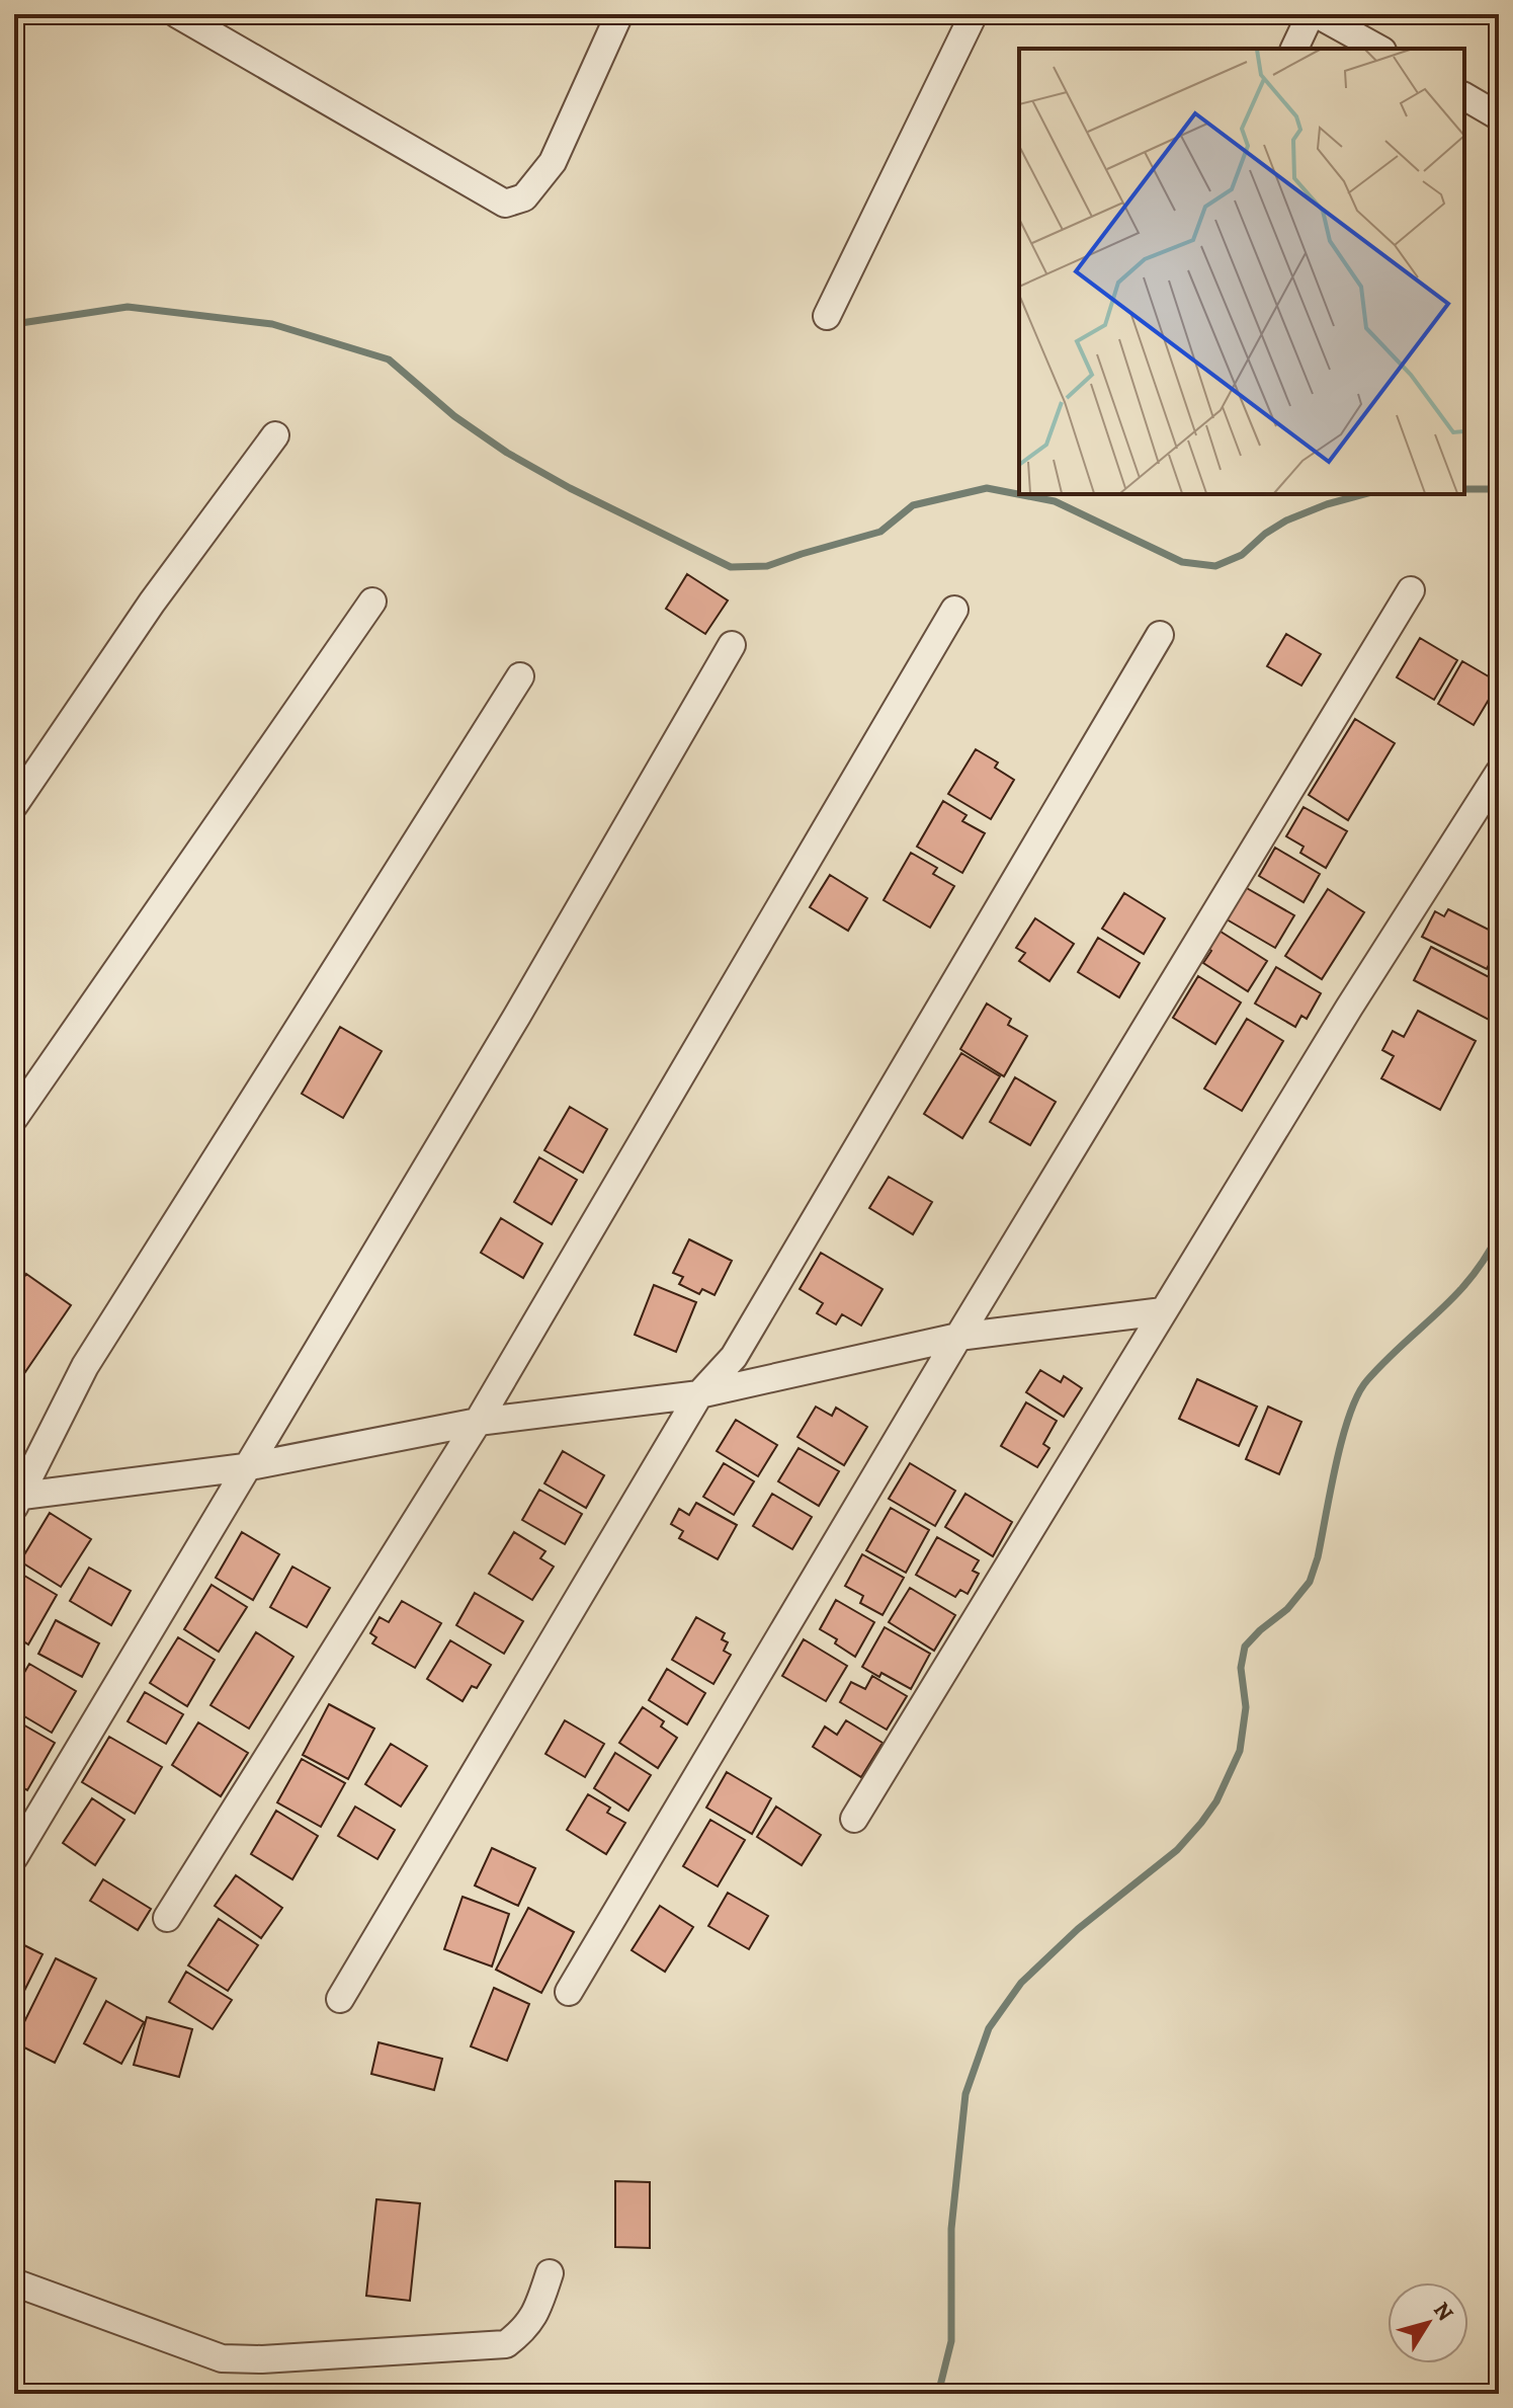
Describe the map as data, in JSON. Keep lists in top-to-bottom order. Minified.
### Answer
{"north":"top right"}
